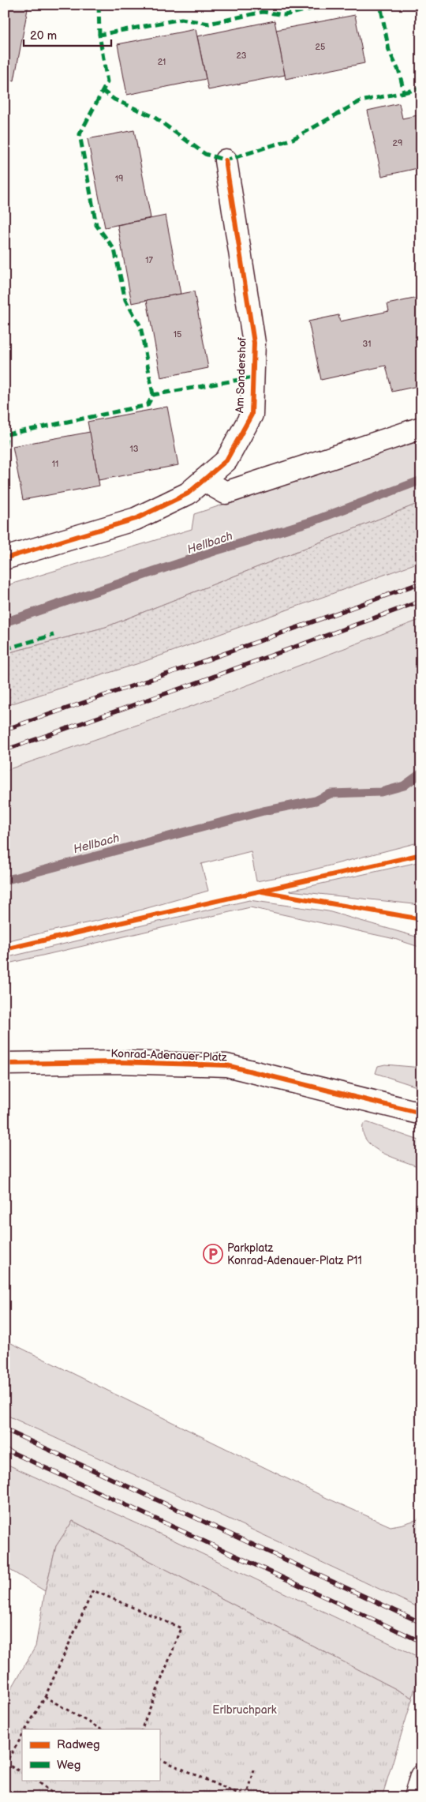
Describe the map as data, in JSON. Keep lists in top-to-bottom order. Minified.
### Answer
{"streets":{"street":["Am Sandershof","Konrad-Adenauer-Platz"]},"water":["Hellbach"],"parks":["Erlbruchpark"],"places":{"parking":["Parkplatz Konrad-Adenauer-Platz P11"]},"house_numbers":["25","23","21","29","19","17","15","31","13","11"],"legend":["Radweg","Weg"],"scale_bar":"20 m"}
